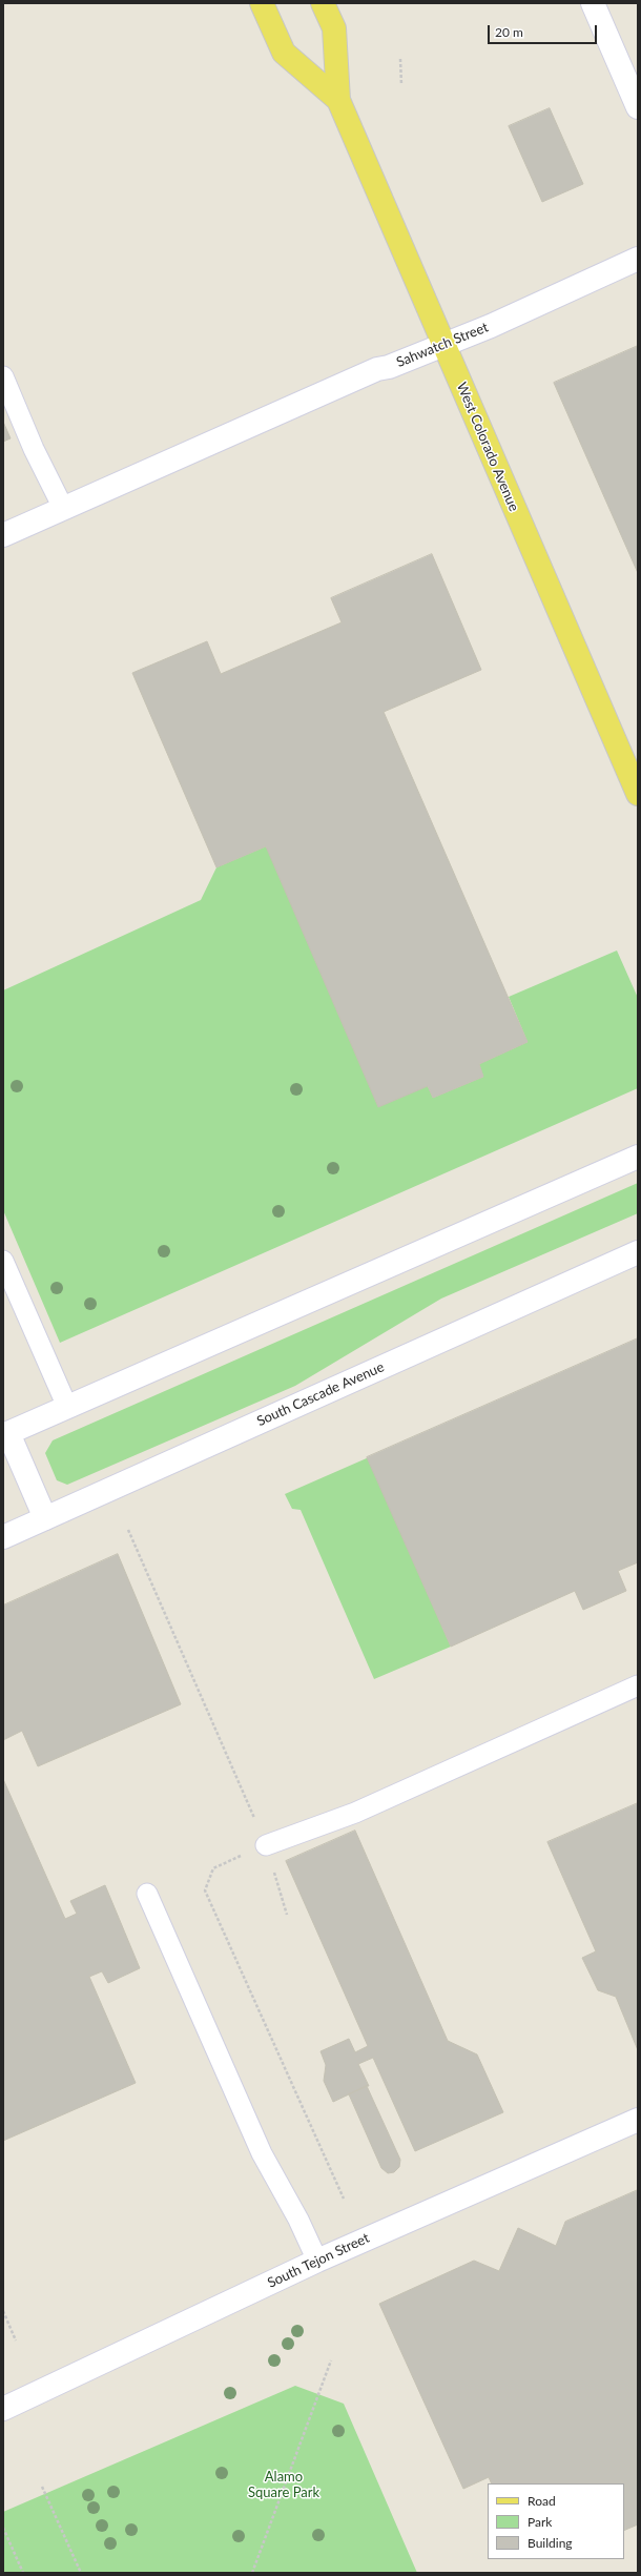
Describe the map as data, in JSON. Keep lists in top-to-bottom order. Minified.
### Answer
{"streets":{"main road":["West Colorado Avenue"],"street":["Sahwatch Street","South Cascade Avenue","South Tejon Street"]},"crossings":[["Sahwatch Street","West Colorado Avenue"]],"parks":["Alamo Square Park"],"legend":["Road","Park","Building"],"scale_bar":"20 m"}
